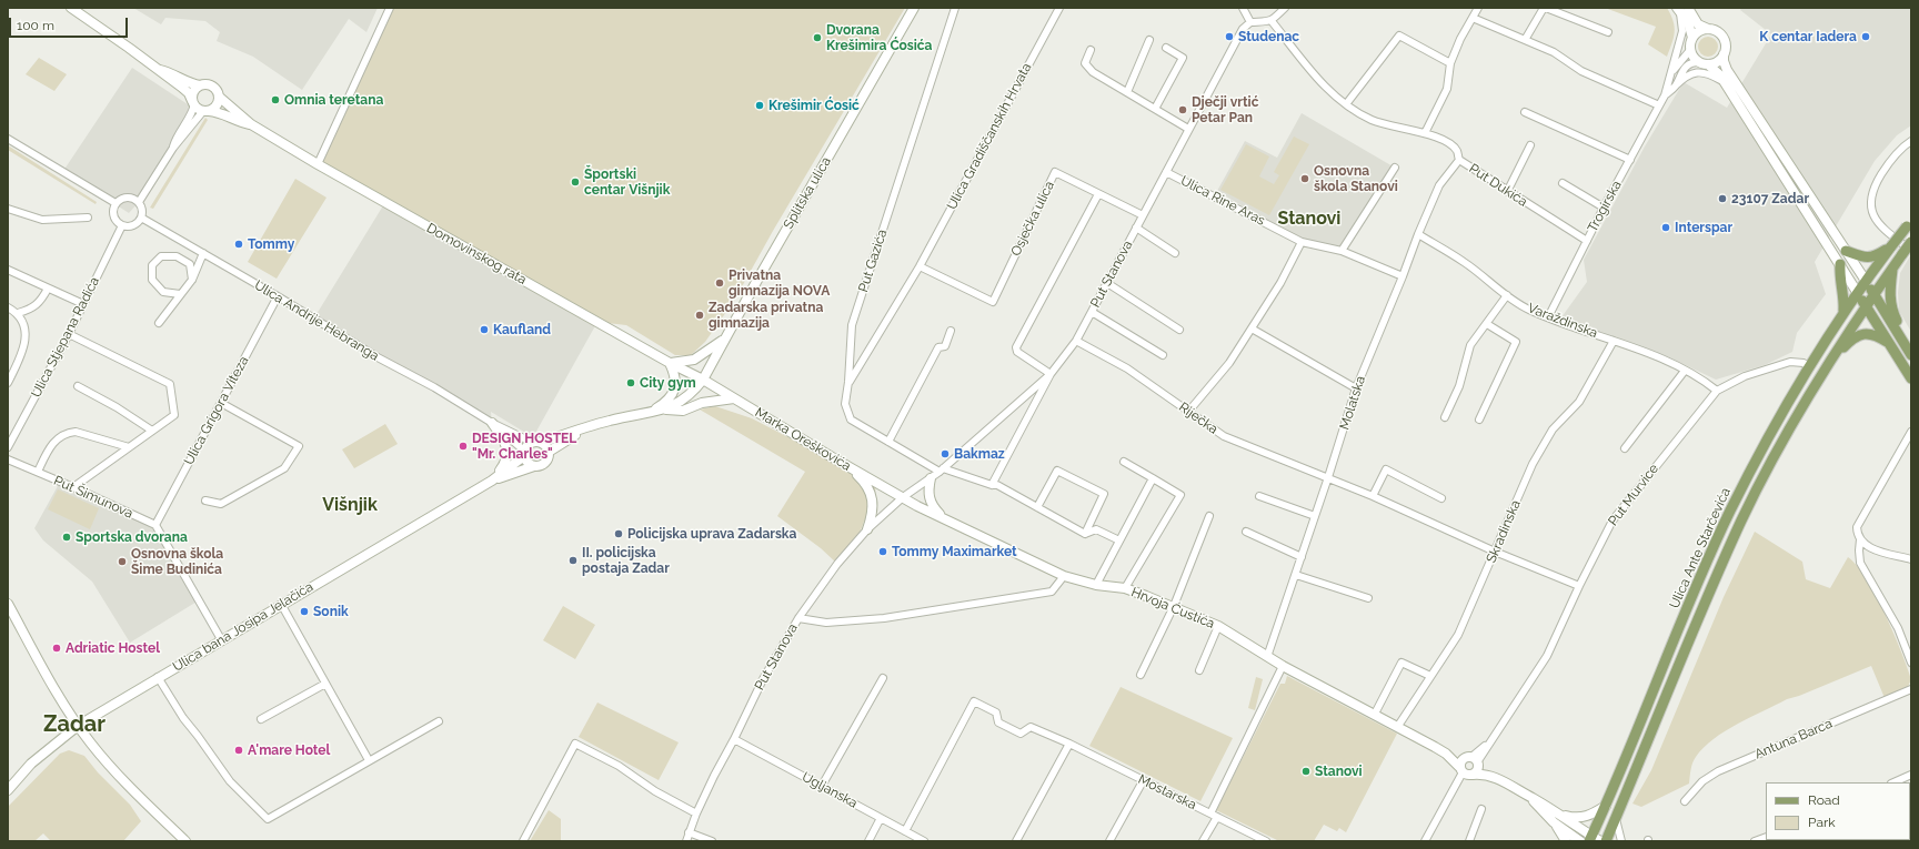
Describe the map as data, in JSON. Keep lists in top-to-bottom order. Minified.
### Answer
{"streets":{"main road":["Splitska ulica","Domovinskog rata","Marka Oreškovića","Ulica Ante Starčevića","Hrvoja Ćustića","Ulica bana Josipa Jelačića"],"street":["Ulica Gradiščanskih Hrvata","Put Dukića","Ulica Rine Aras","Trogirska","Osječka ulica","Put Gazića","Put Stanova","Ulica Andrije Hebranga","Varaždinska","Ulica Stjepana Radića","Molatska","Ulica Grigora Viteza","Riječka","Put Murvice","Put Šimunova","Skradinska","Antuna Barca","Ugljanska","Mostarska"]},"crossings":[["Ulica Gradiščanskih Hrvata","Osječka ulica"],["Ulica Gradiščanskih Hrvata","Put Gazića"],["Put Dukića","Trogirska"],["Put Dukića","Molatska"],["Splitska ulica","Domovinskog rata"],["Splitska ulica","Marka Oreškovića"],["Ulica Rine Aras","Put Stanova"],["Ulica Rine Aras","Molatska"],["Trogirska","Varaždinska"],["Osječka ulica","Put Stanova"],["Domovinskog rata","Marka Oreškovića"],["Put Gazića","Put Stanova"],["Put Stanova","Riječka"],["Put Stanova","Marka Oreškovića"],["Put Stanova","Ugljanska"],["Ulica Andrije Hebranga","Ulica Stjepana Radića"],["Ulica Andrije Hebranga","Ulica Grigora Viteza"],["Ulica Andrije Hebranga","Ulica bana Josipa Jelačića"],["Varaždinska","Molatska"],["Varaždinska","Put Murvice"],["Varaždinska","Skradinska"],["Molatska","Riječka"],["Molatska","Hrvoja Ćustića"],["Ulica Grigora Viteza","Put Šimunova"],["Riječka","Put Murvice"],["Riječka","Skradinska"],["Put Murvice","Ulica Ante Starčevića"],["Put Murvice","Hrvoja Ćustića"],["Skradinska","Hrvoja Ćustića"],["Ulica Ante Starčevića","Hrvoja Ćustića"],["Ugljanska","Mostarska"]],"districts":["Stanovi","Višnjik","Zadar"],"places":["Studenac","K centar Iadera","Dvorana Krešimira Ćosića","Omnia teretana","Krešimir Ćosić","Dječji vrtić Petar Pan","Osnovna škola Stanovi","Športski centar Višnjik","23107 Zadar","Interspar","Tommy","Privatna gimnazija NOVA","Zadarska privatna gimnazija","Kaufland","City gym","DESIGN HOSTEL \"Mr. Charles\"","Bakmaz","Policijska uprava Zadarska","Sportska dvorana","Tommy Maximarket","II. policijska postaja Zadar","Osnovna škola Šime Budinića","Sonik","Adriatic Hostel","A'mare Hotel","Stanovi"],"legend":["Road","Park"],"scale_bar":"100 m"}
